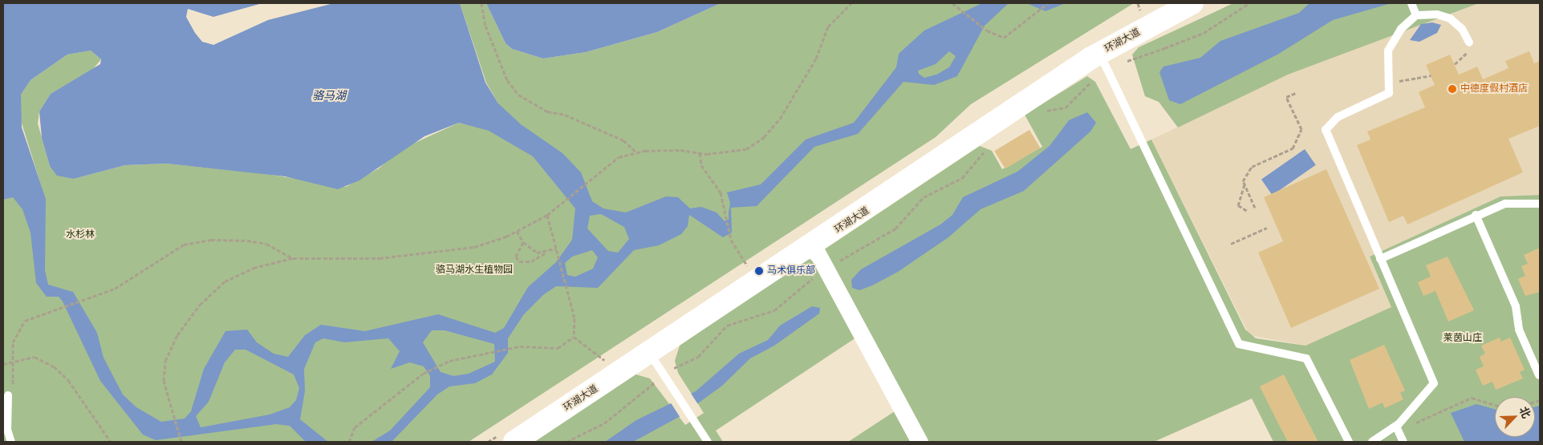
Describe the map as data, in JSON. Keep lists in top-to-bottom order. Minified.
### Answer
{"streets":{"street":["环湖大道"]},"water":["骆马湖"],"parks":["水杉林","骆马湖水生植物园","莱茵山庄"],"places":["中德度假村酒店","马术俱乐部"],"north":"top right"}
